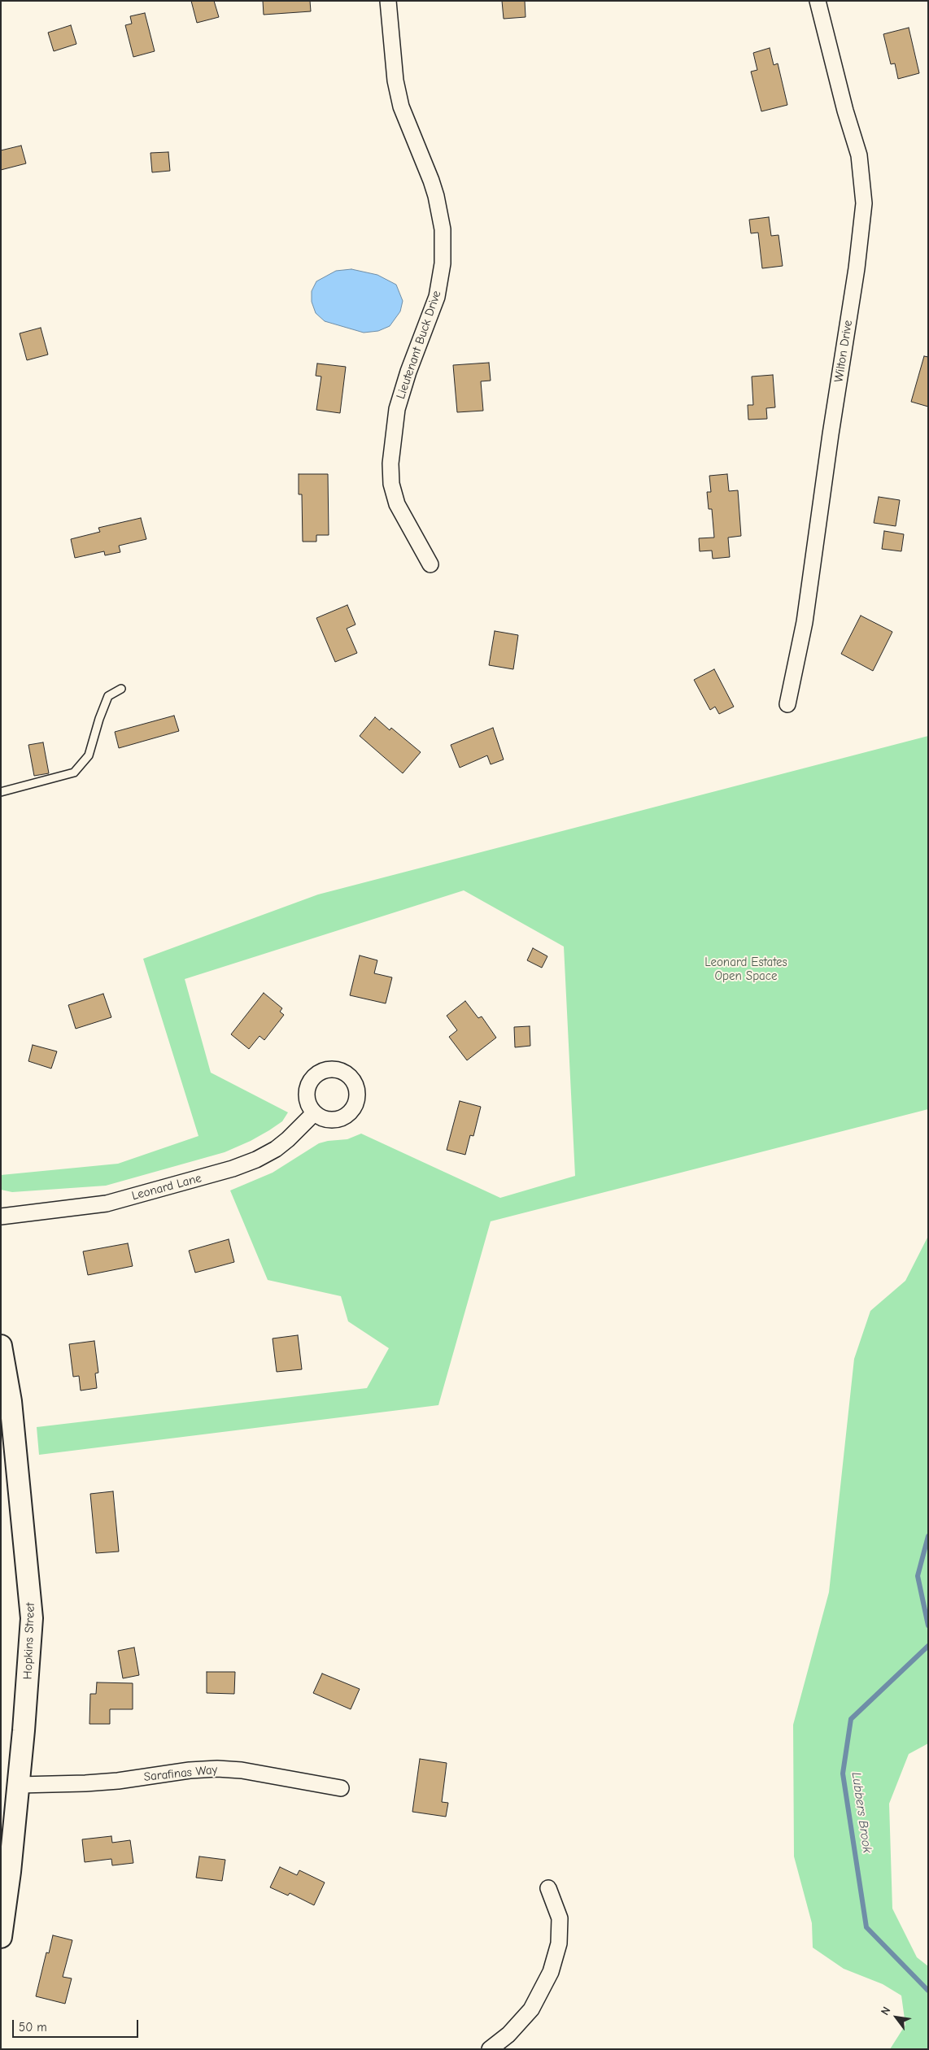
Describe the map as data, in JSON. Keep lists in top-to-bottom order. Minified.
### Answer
{"streets":{"street":["Lieutenant Buck Drive","Wilton Drive","Leonard Lane","Hopkins Street","Sarafinas Way"]},"crossings":[["Hopkins Street","Sarafinas Way"]],"water":["Lubbers Brook"],"parks":["Leonard Estates Open Space"],"scale_bar":"50 m","north":"top left"}
